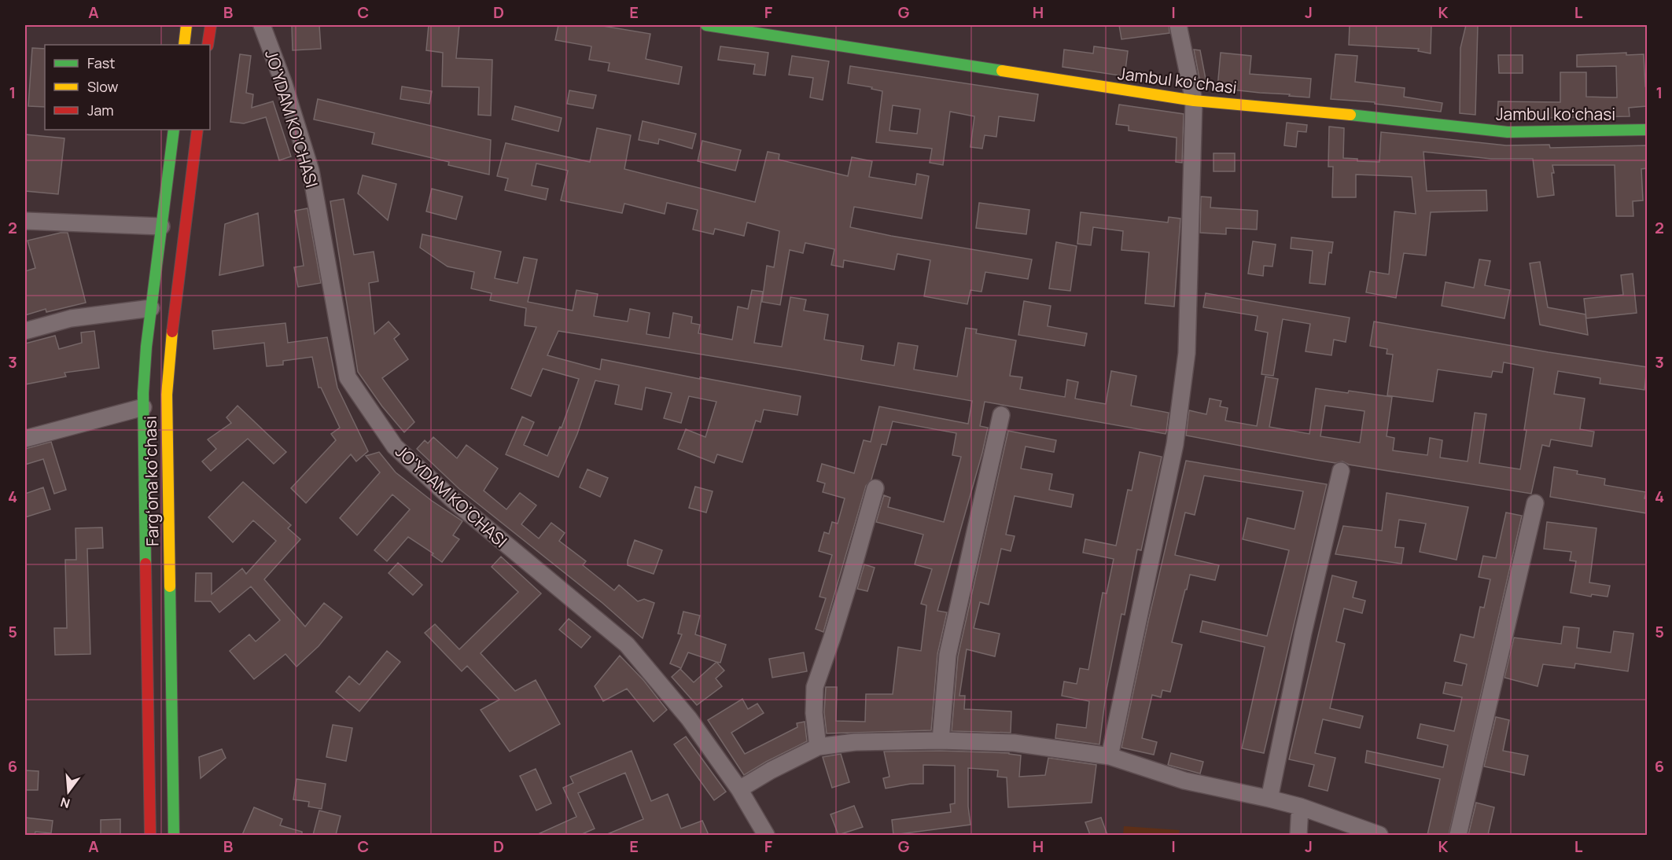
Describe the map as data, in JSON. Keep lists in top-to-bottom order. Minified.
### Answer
{"streets":{"main road":["Jambul koʻchasi","Fargʻona koʻchasi"],"street":["JO'YDAM KO'CHASI"]},"legend":["Fast","Slow","Jam"],"north":"bottom","grid":{"columns":["A","B","C","D","E","F","G","H","I","J","K","L"],"rows":["1","2","3","4","5","6"]}}
